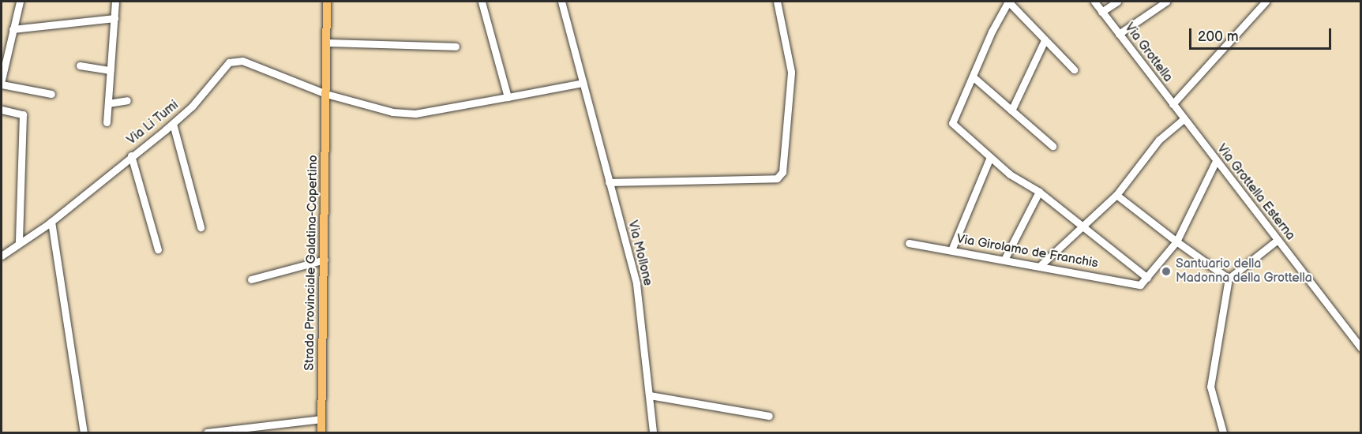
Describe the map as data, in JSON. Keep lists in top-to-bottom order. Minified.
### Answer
{"streets":{"main road":["Strada Provinciale Galatina-Copertino"],"street":["Via Grottella","Via Li Tumi","Via Grottella Esterna","Via Girolamo de Franchis","Via Mollone"]},"crossings":[["Via Grottella","Via Grottella Esterna"],["Via Li Tumi","Strada Provinciale Galatina-Copertino"]],"places":["Santuario della Madonna della Grottella"],"scale_bar":"200 m"}
